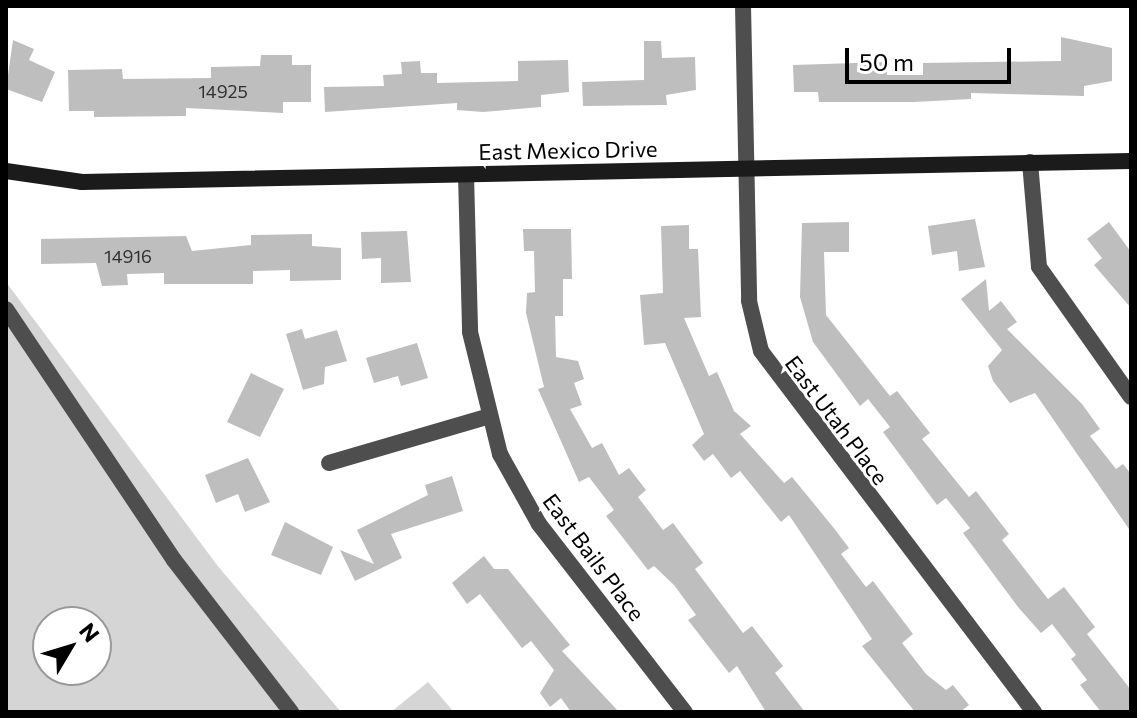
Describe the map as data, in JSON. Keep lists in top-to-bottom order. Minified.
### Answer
{"streets":{"street":["East Mexico Drive","East Utah Place","East Bails Place"]},"crossings":[["East Mexico Drive","East Utah Place"],["East Mexico Drive","East Bails Place"]],"house_numbers":["14925","14916"],"scale_bar":"50 m","north":"top right"}
